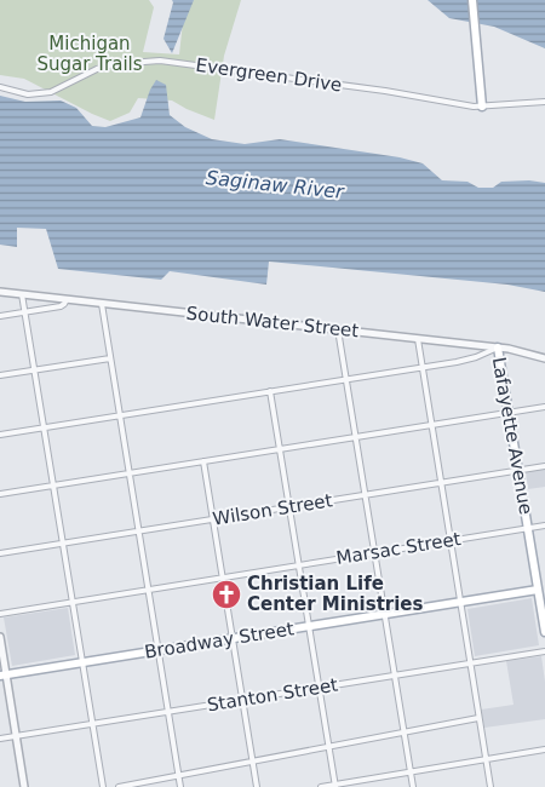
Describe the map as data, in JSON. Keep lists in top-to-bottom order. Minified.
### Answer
{"streets":{"main road":["Lafayette Avenue","Broadway Street"],"street":["Evergreen Drive","South Water Street","Wilson Street","Marsac Street","Stanton Street"]},"crossings":[["South Water Street","Lafayette Avenue"],["Lafayette Avenue","Wilson Street"],["Lafayette Avenue","Marsac Street"],["Lafayette Avenue","Broadway Street"]],"water":["Saginaw River"],"parks":["Michigan Sugar Trails"],"places":{"church":["Christian Life Center Ministries"]}}
